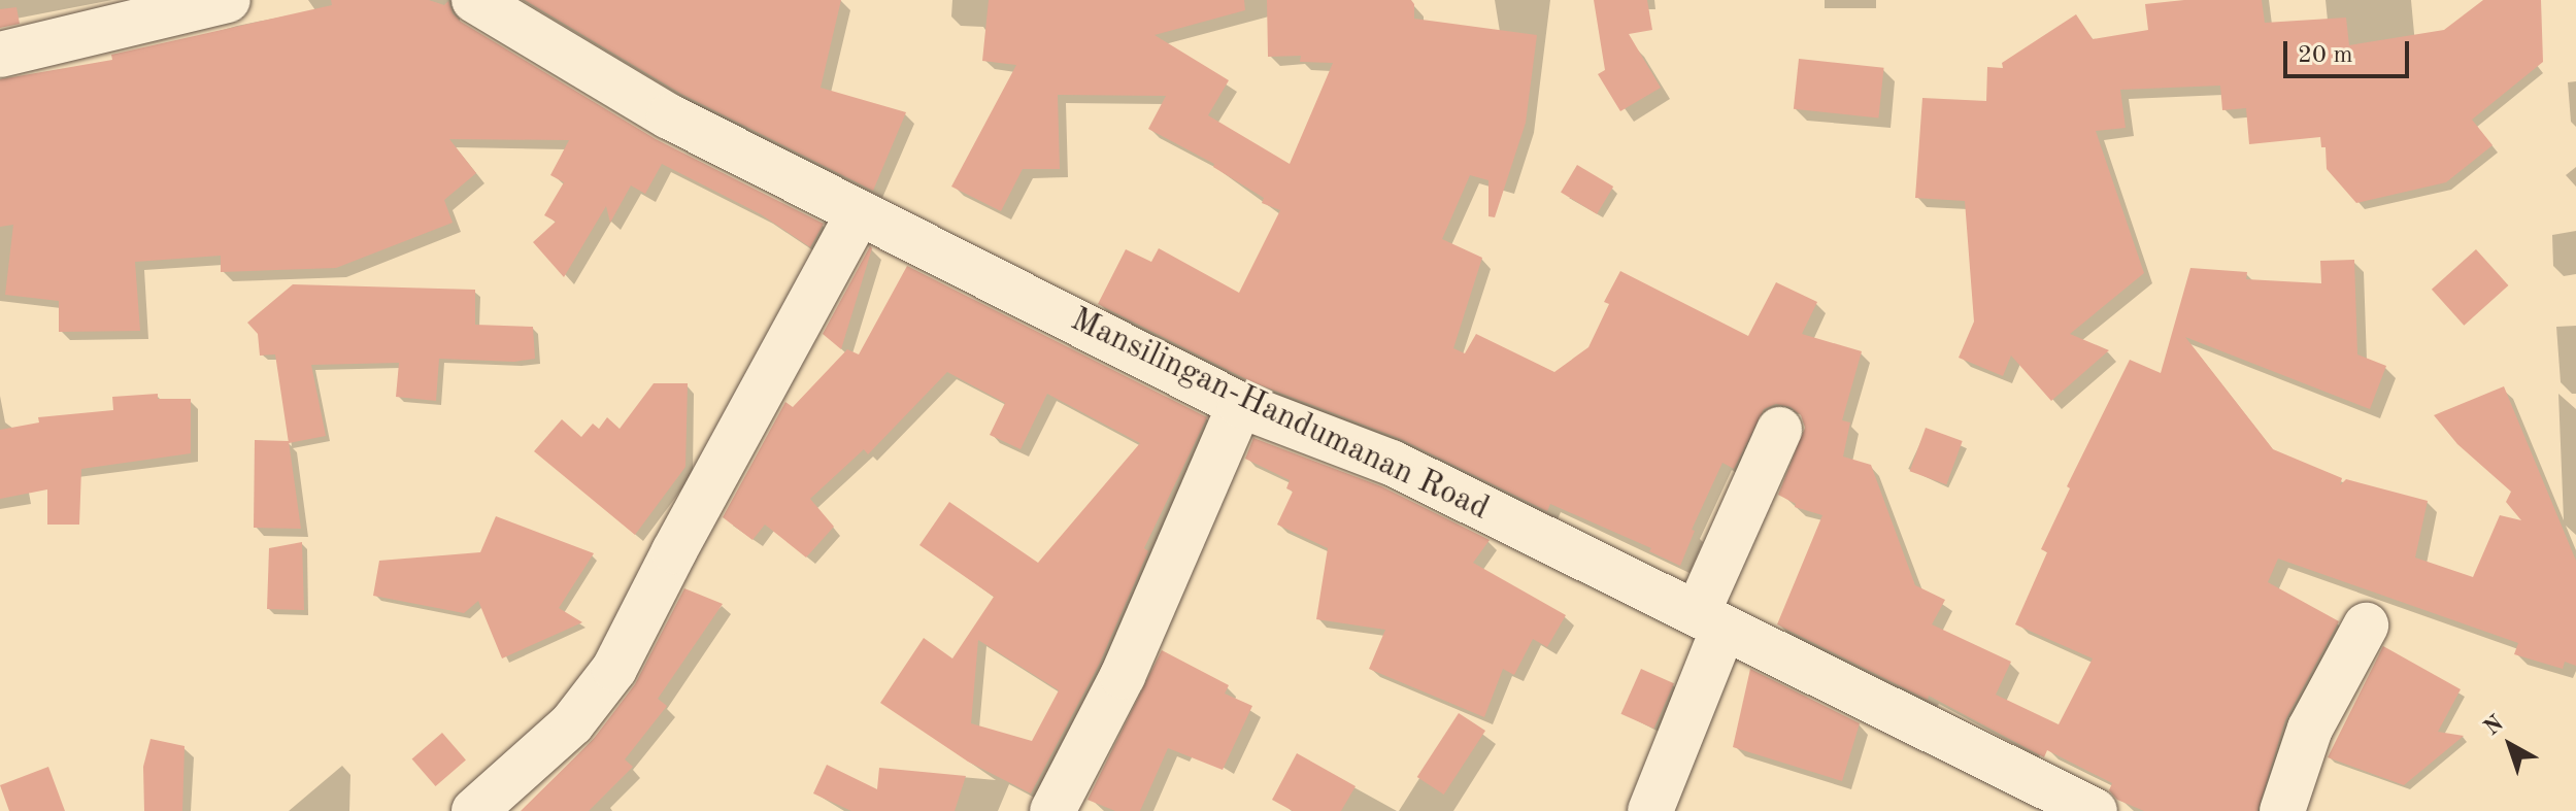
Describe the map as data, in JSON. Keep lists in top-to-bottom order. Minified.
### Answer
{"streets":{"street":["Mansilingan-Handumanan Road"]},"scale_bar":"20 m","north":"top left"}
